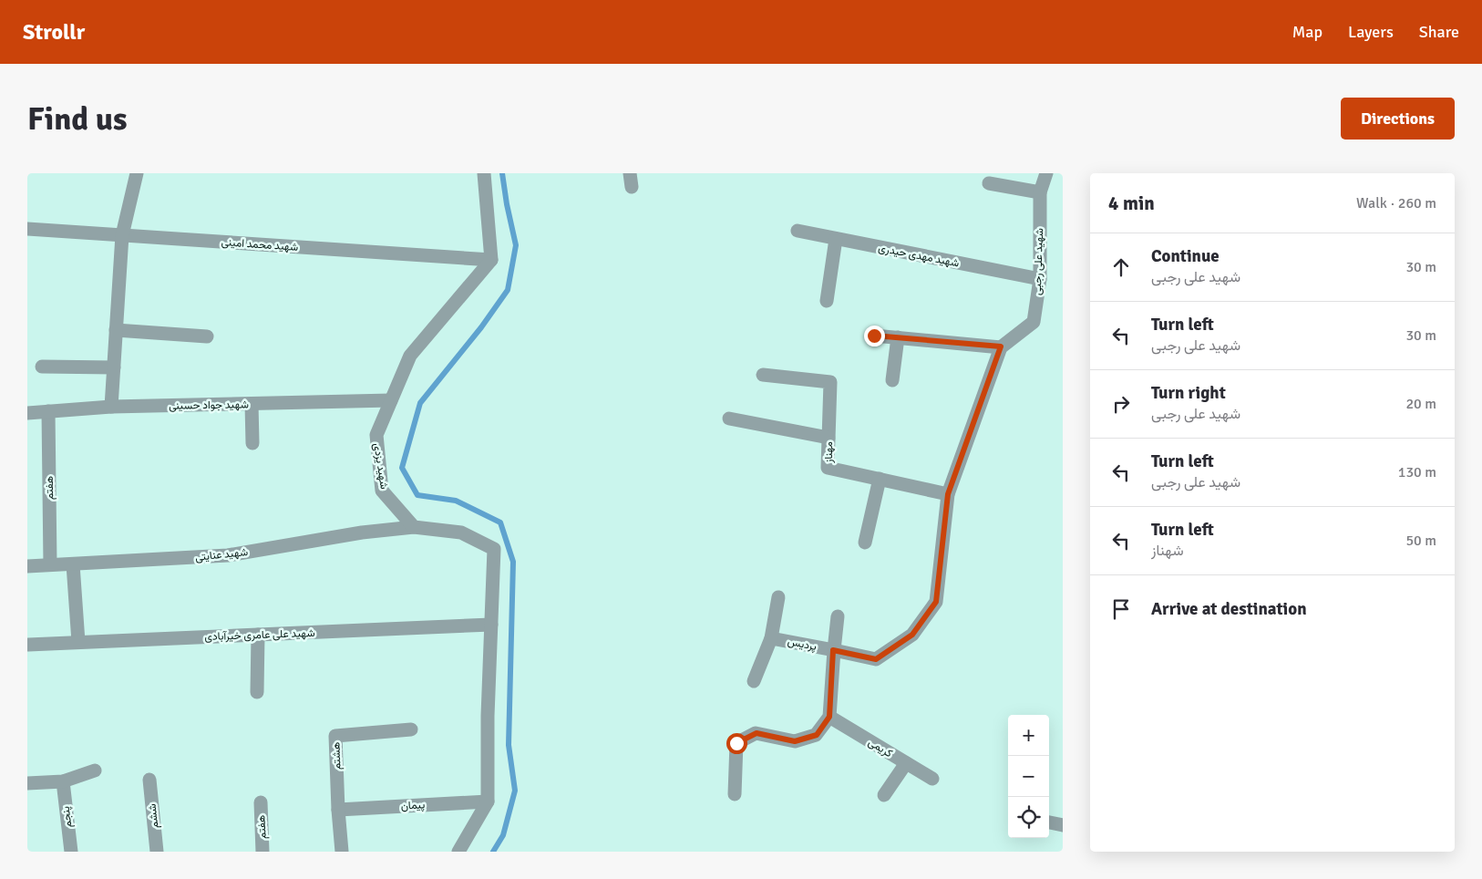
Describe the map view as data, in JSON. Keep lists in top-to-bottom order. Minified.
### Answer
{"streets":{"street":["شهید محمد امینی","شهید مهدی حیدری","شهید علی رجبی","شهید جواد حسینی","مهناز","شهید یزدی","هفتم","شهید عنایتی","شهید علی عامری خیرآبادی","پردیس","کریمی","هشتم","پیمان","ششم","پنجم"]},"crossings":[["شهید محمد امینی","شهید یزدی"],["شهید مهدی حیدری","شهید علی رجبی"],["شهید جواد حسینی","شهید یزدی"],["شهید جواد حسینی","هفتم"],["شهید یزدی","شهید عنایتی"],["هفتم","شهید عنایتی"],["هشتم","پیمان"]],"page":{"header":"Strollr","nav":["Map","Layers","Share"],"buttons":"Directions","title":"Find us","heading":["4 min","Walk · 260 m"],"list":[["Continue","شهید علی رجبی","30 m"],["Turn left","شهید علی رجبی","30 m"],["Turn right","شهید علی رجبی","20 m"],["Turn left","شهید علی رجبی","130 m"],["Turn left","شهناز","50 m"],"Arrive at destination"],"map_buttons":["+","−"]}}
